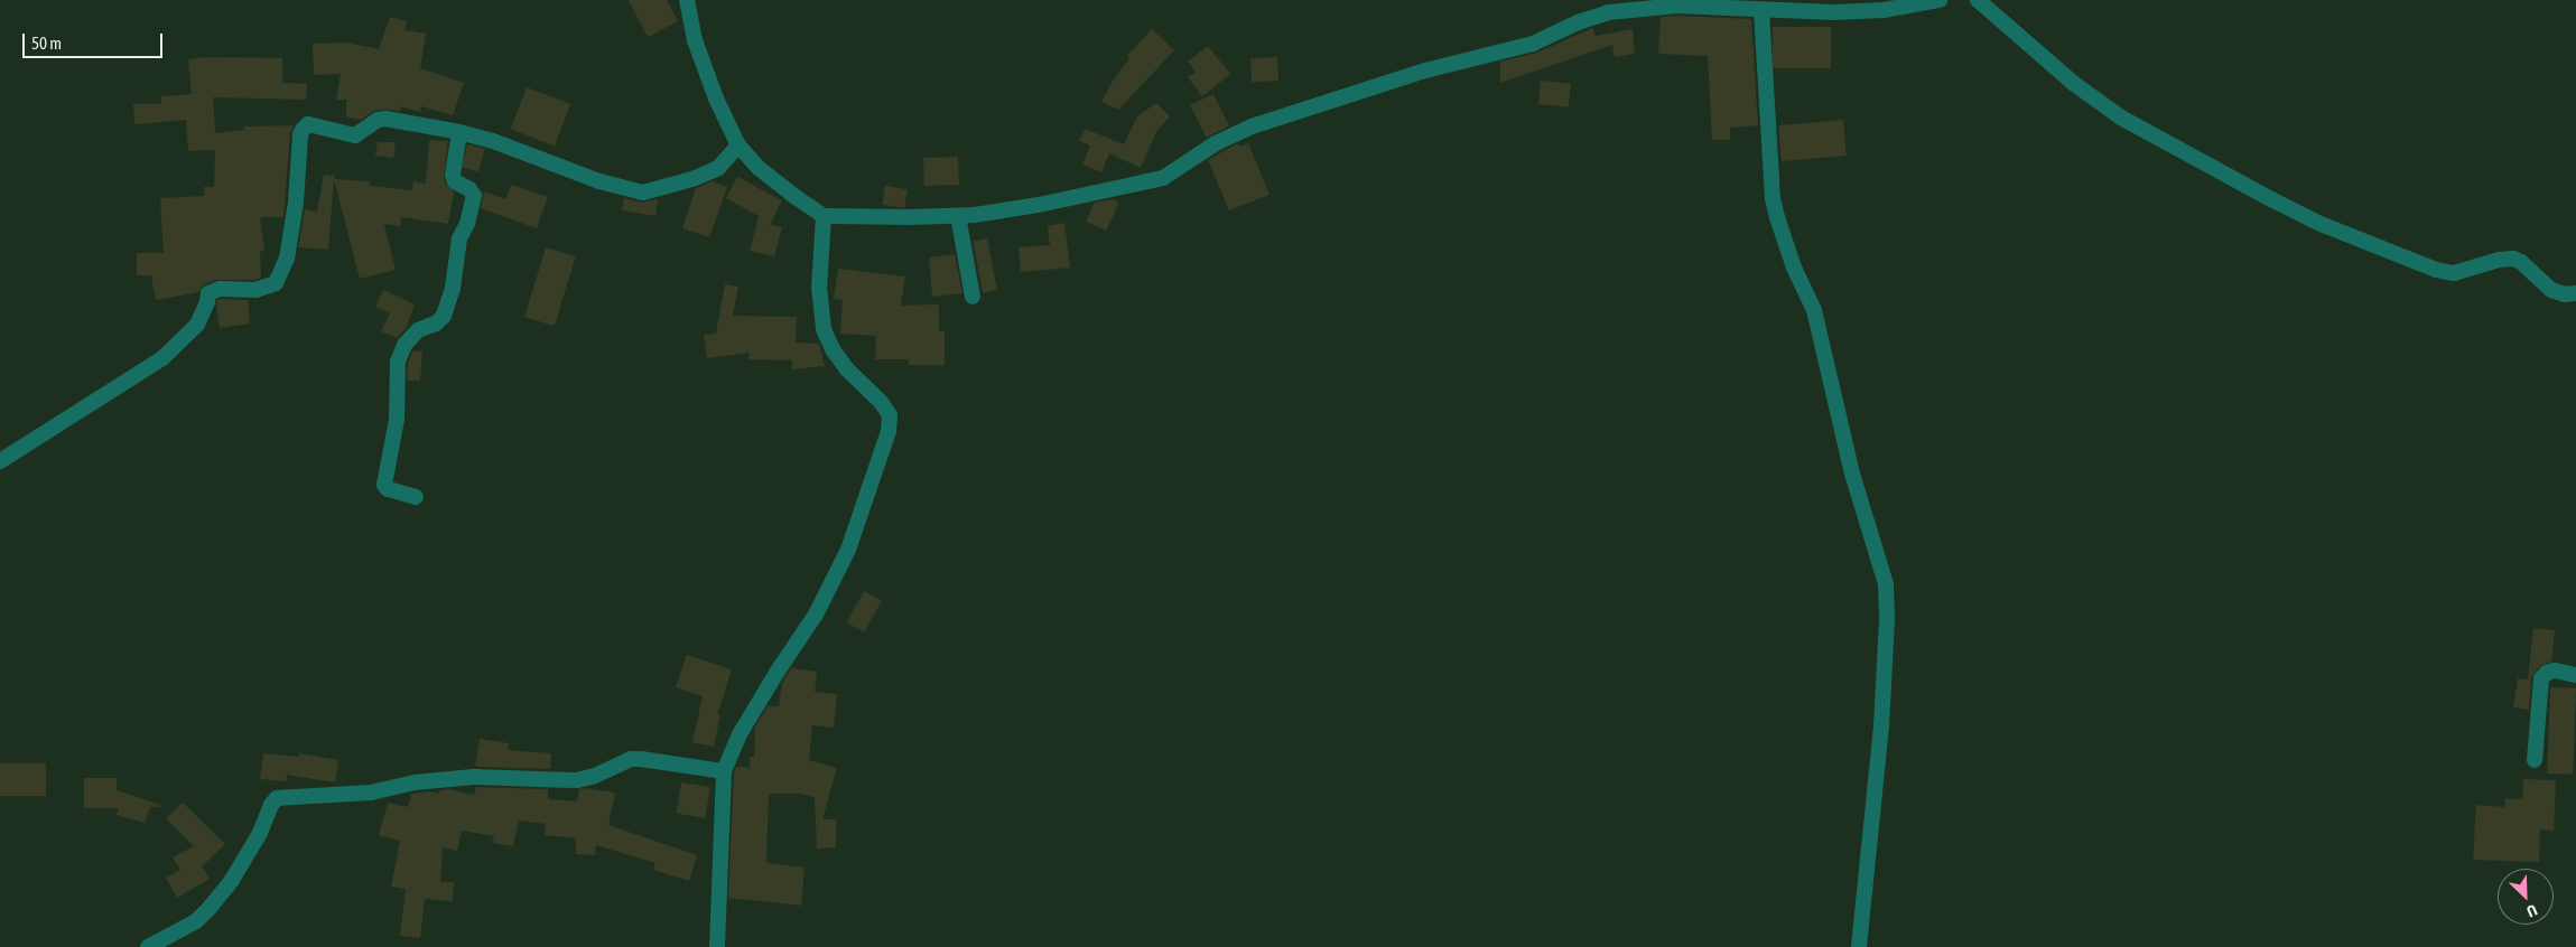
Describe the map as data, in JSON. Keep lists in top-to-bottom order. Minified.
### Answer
{"scale_bar":"50 m","north":"bottom right"}
